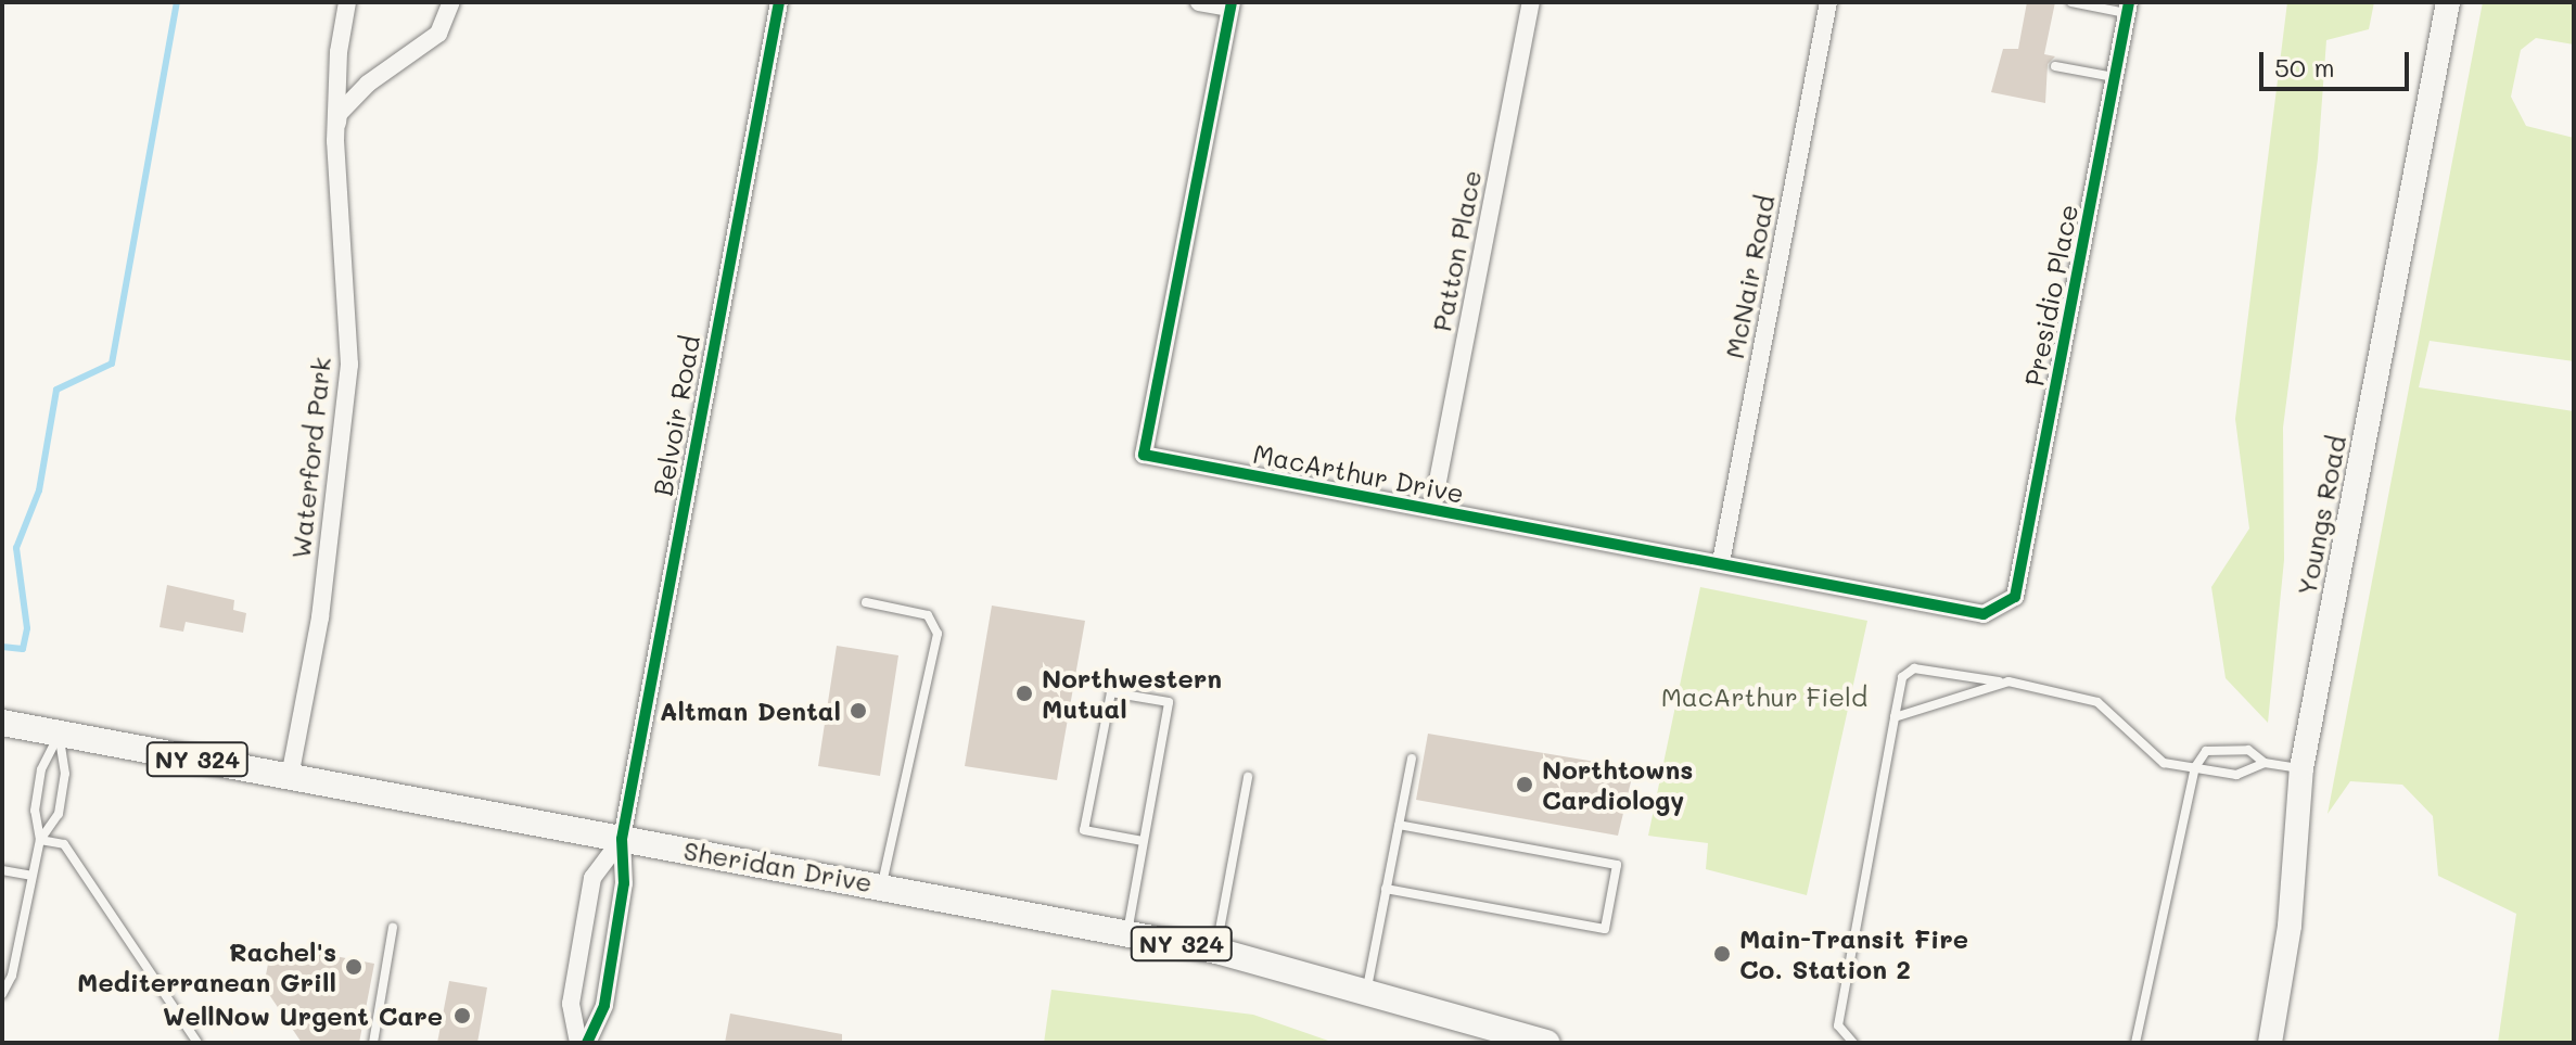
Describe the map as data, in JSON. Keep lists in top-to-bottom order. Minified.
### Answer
{"streets":{"main road":["NY 324","Sheridan Drive"],"street":["Patton Place","McNair Road","Presidio Place","Belvoir Road","Waterford Park","MacArthur Drive","Youngs Road"]},"crossings":[["Patton Place","MacArthur Drive"],["McNair Road","MacArthur Drive"],["Presidio Place","MacArthur Drive"],["Belvoir Road","Sheridan Drive"],["Waterford Park","Sheridan Drive"]],"parks":["MacArthur Field"],"places":["Northwestern Mutual","Altman Dental","Northtowns Cardiology","Main-Transit Fire Co. Station 2","Rachel's Mediterranean Grill","WellNow Urgent Care"],"scale_bar":"50 m"}
